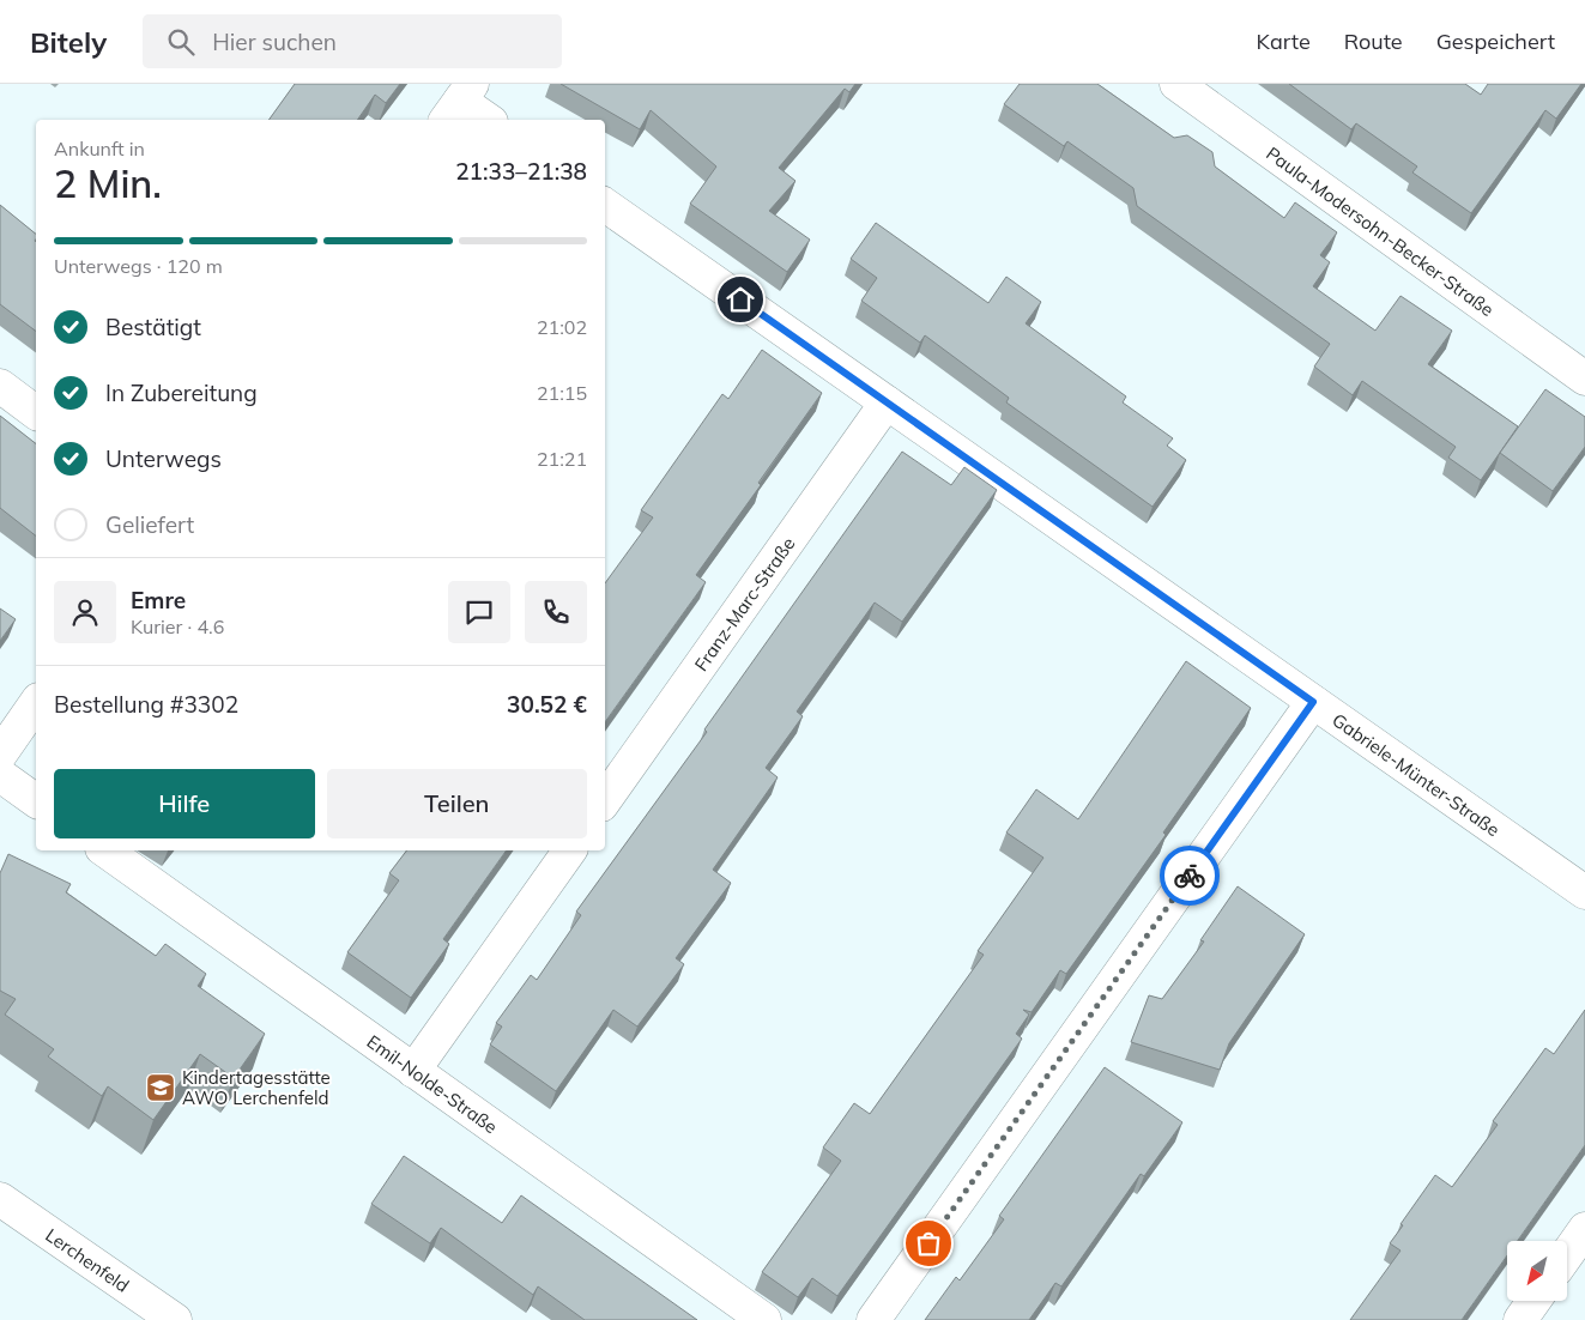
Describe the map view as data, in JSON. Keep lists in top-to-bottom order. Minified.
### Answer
{"streets":{"street":["Paula-Modersohn-Becker-Straße","Franz-Marc-Straße","Gabriele-Münter-Straße","Emil-Nolde-Straße","Lerchenfeld"]},"crossings":[["Franz-Marc-Straße","Gabriele-Münter-Straße"]],"places":{"school or university":["Kindertagesstätte AWO Lerchenfeld"]},"north":"bottom left","page":{"header":"Bitely","search":"Hier suchen","nav":["Karte","Route","Gespeichert"],"heading":["2 Min.","Ankunft in","21:33–21:38"],"panel":["Emre","Kurier · 4.6","Bestellung #3302","30.52 €"],"bar":"Unterwegs · 120 m","list":[["Bestätigt","21:02"],["In Zubereitung","21:15"],["Unterwegs","21:21"],"Geliefert"],"buttons":["Hilfe","Teilen"]}}
